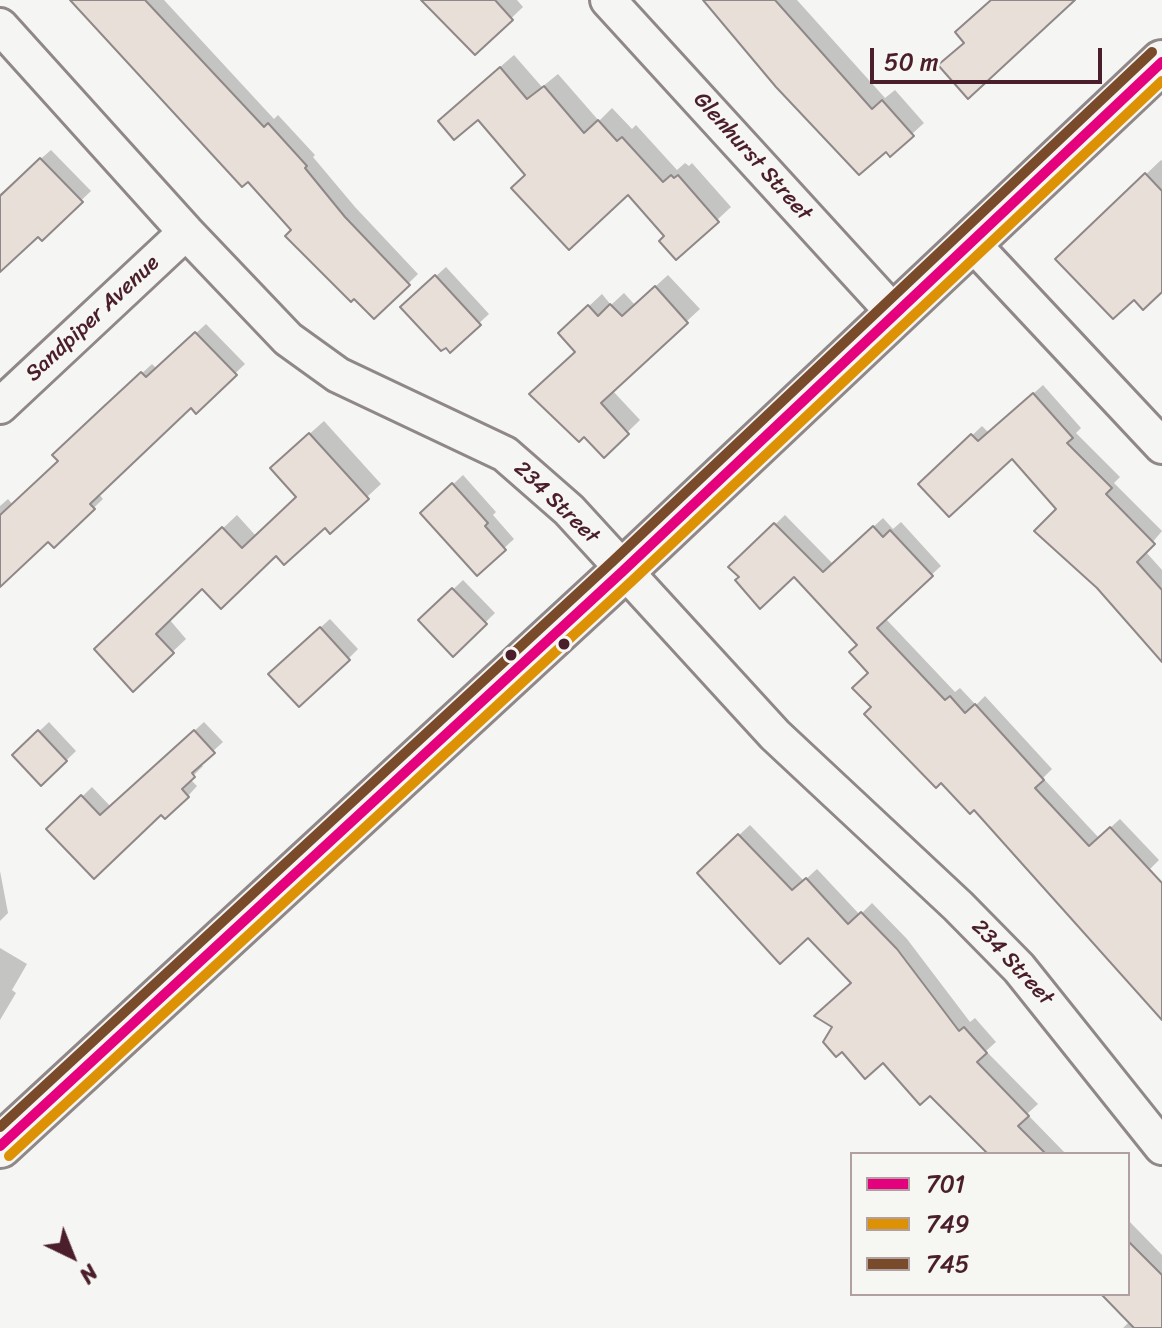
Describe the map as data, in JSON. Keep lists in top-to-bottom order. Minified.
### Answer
{"streets":{"street":["Glenhurst Street","Sandpiper Avenue","234 Street"]},"crossings":[["Sandpiper Avenue","234 Street"]],"lines":["transit line 745","transit line 701","transit line 749"],"legend":["701","749","745"],"scale_bar":"50 m","north":"bottom right"}
